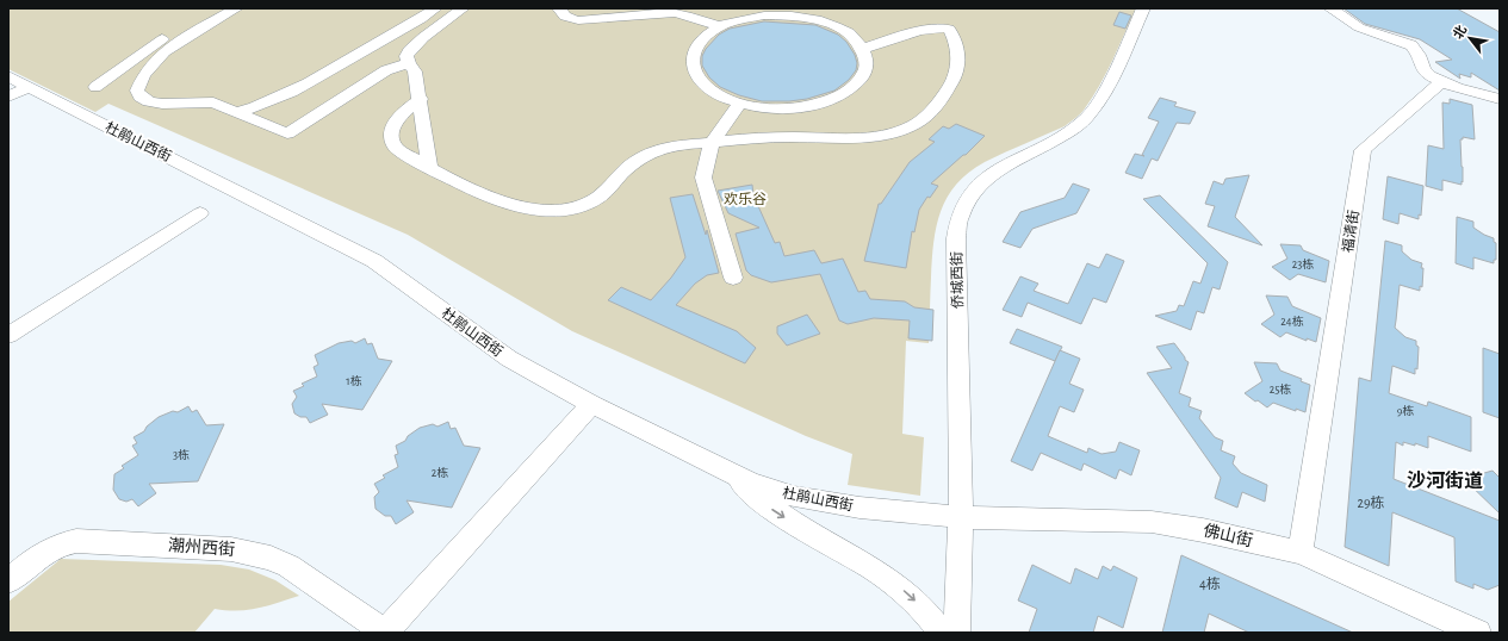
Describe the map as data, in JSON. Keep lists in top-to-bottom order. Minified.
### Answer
{"streets":{"street":["杜鹃山西街","福清街","侨城西街","佛山街","潮州西街"]},"crossings":[["杜鹃山西街","侨城西街"],["杜鹃山西街","佛山街"],["福清街","佛山街"],["侨城西街","佛山街"]],"districts":["沙河街道"],"parks":["欢乐谷"],"house_numbers":["23栋","24栋","1栋","25栋","9栋","3栋","2栋","29栋","4栋"],"north":"top left"}
